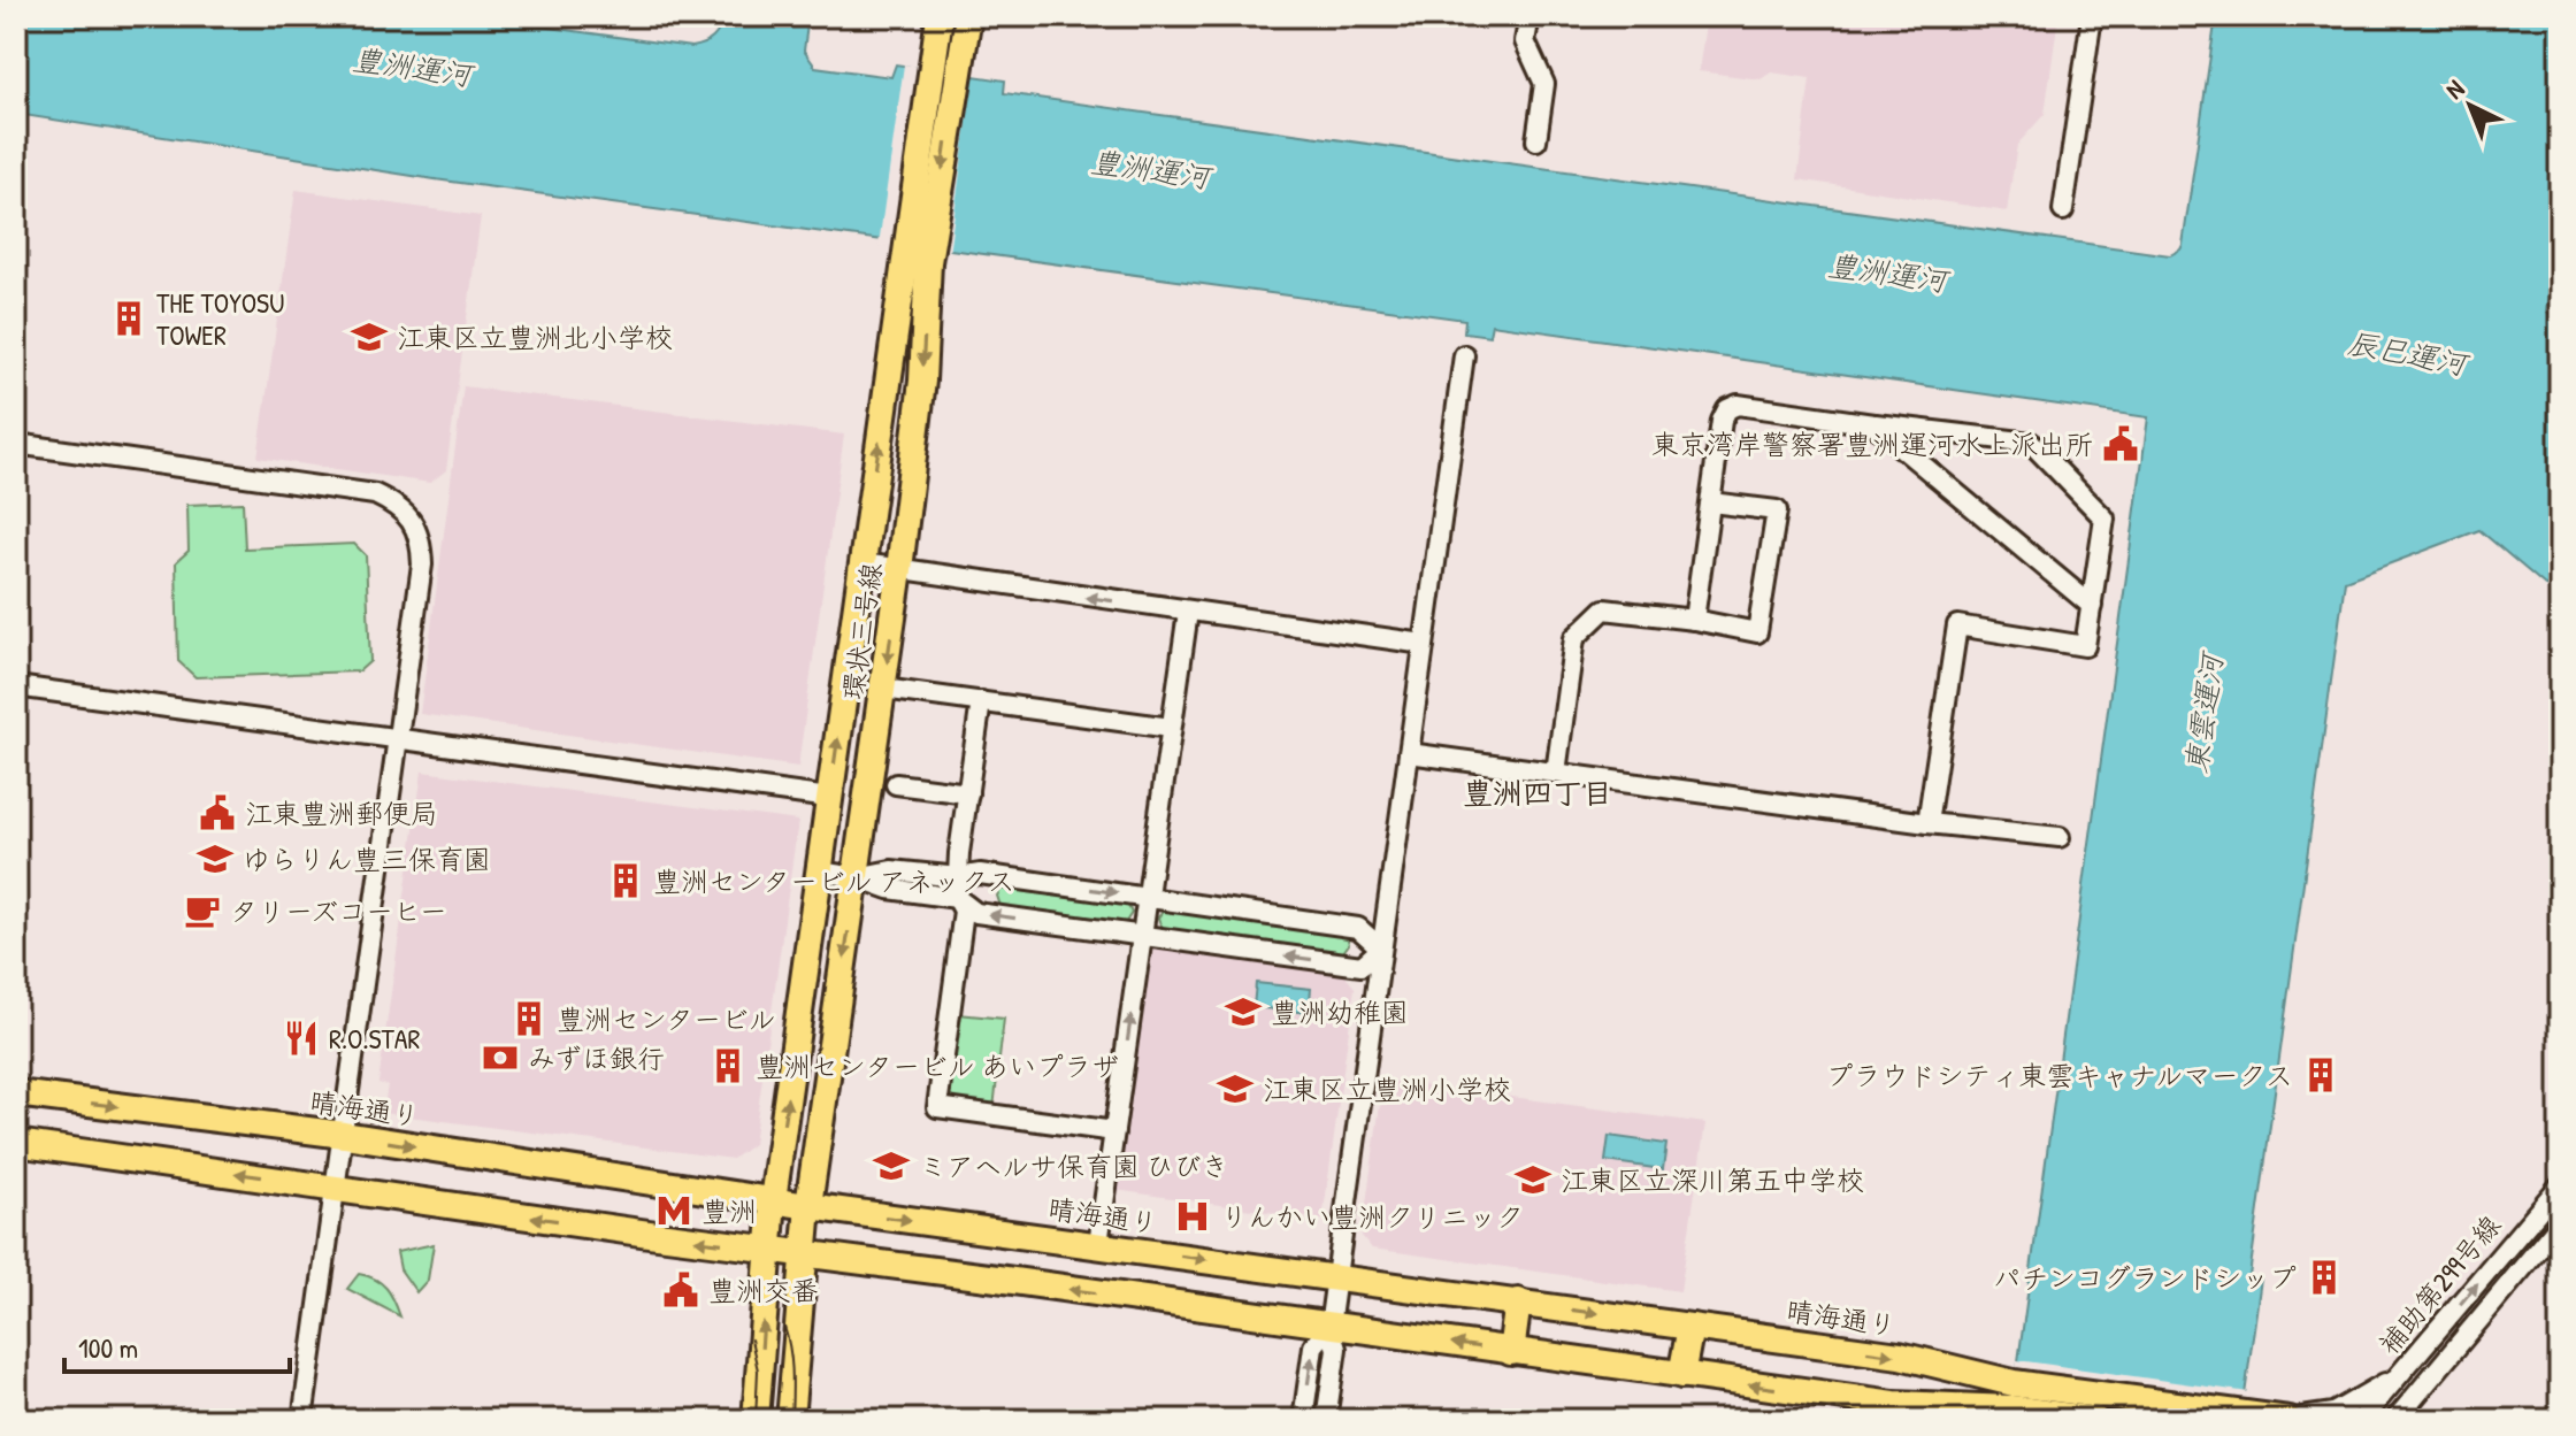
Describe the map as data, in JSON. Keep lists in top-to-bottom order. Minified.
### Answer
{"streets":{"main road":["環状三号線","晴海通り"],"street":["補助第299号線"]},"crossings":[["環状三号線","晴海通り"]],"districts":["豊洲四丁目"],"water":["豊洲運河","辰巳運河","東雲運河"],"places":{"building":["THE TOYOSU TOWER","豊洲センタービル アネックス","豊洲センタービル","豊洲センタービル あいプラザ","プラウドシティ東雲キャナルマークス","パチンコグランドシップ"],"school or university":["江東区立豊洲北小学校","ゆらりん豊三保育園","豊洲幼稚園","江東区立豊洲小学校","ミアヘルサ保育園 ひびき","江東区立深川第五中学校"],"public building":["東京湾岸警察署豊洲運河水上派出所","江東豊洲郵便局","豊洲交番"],"cafe":["タリーズコーヒー"],"restaurant":["R.O.STAR"],"bank":["みずほ銀行"],"metro station":["豊洲"],"hospital":["りんかい豊洲クリニック"]},"scale_bar":"100 m","north":"top left"}
